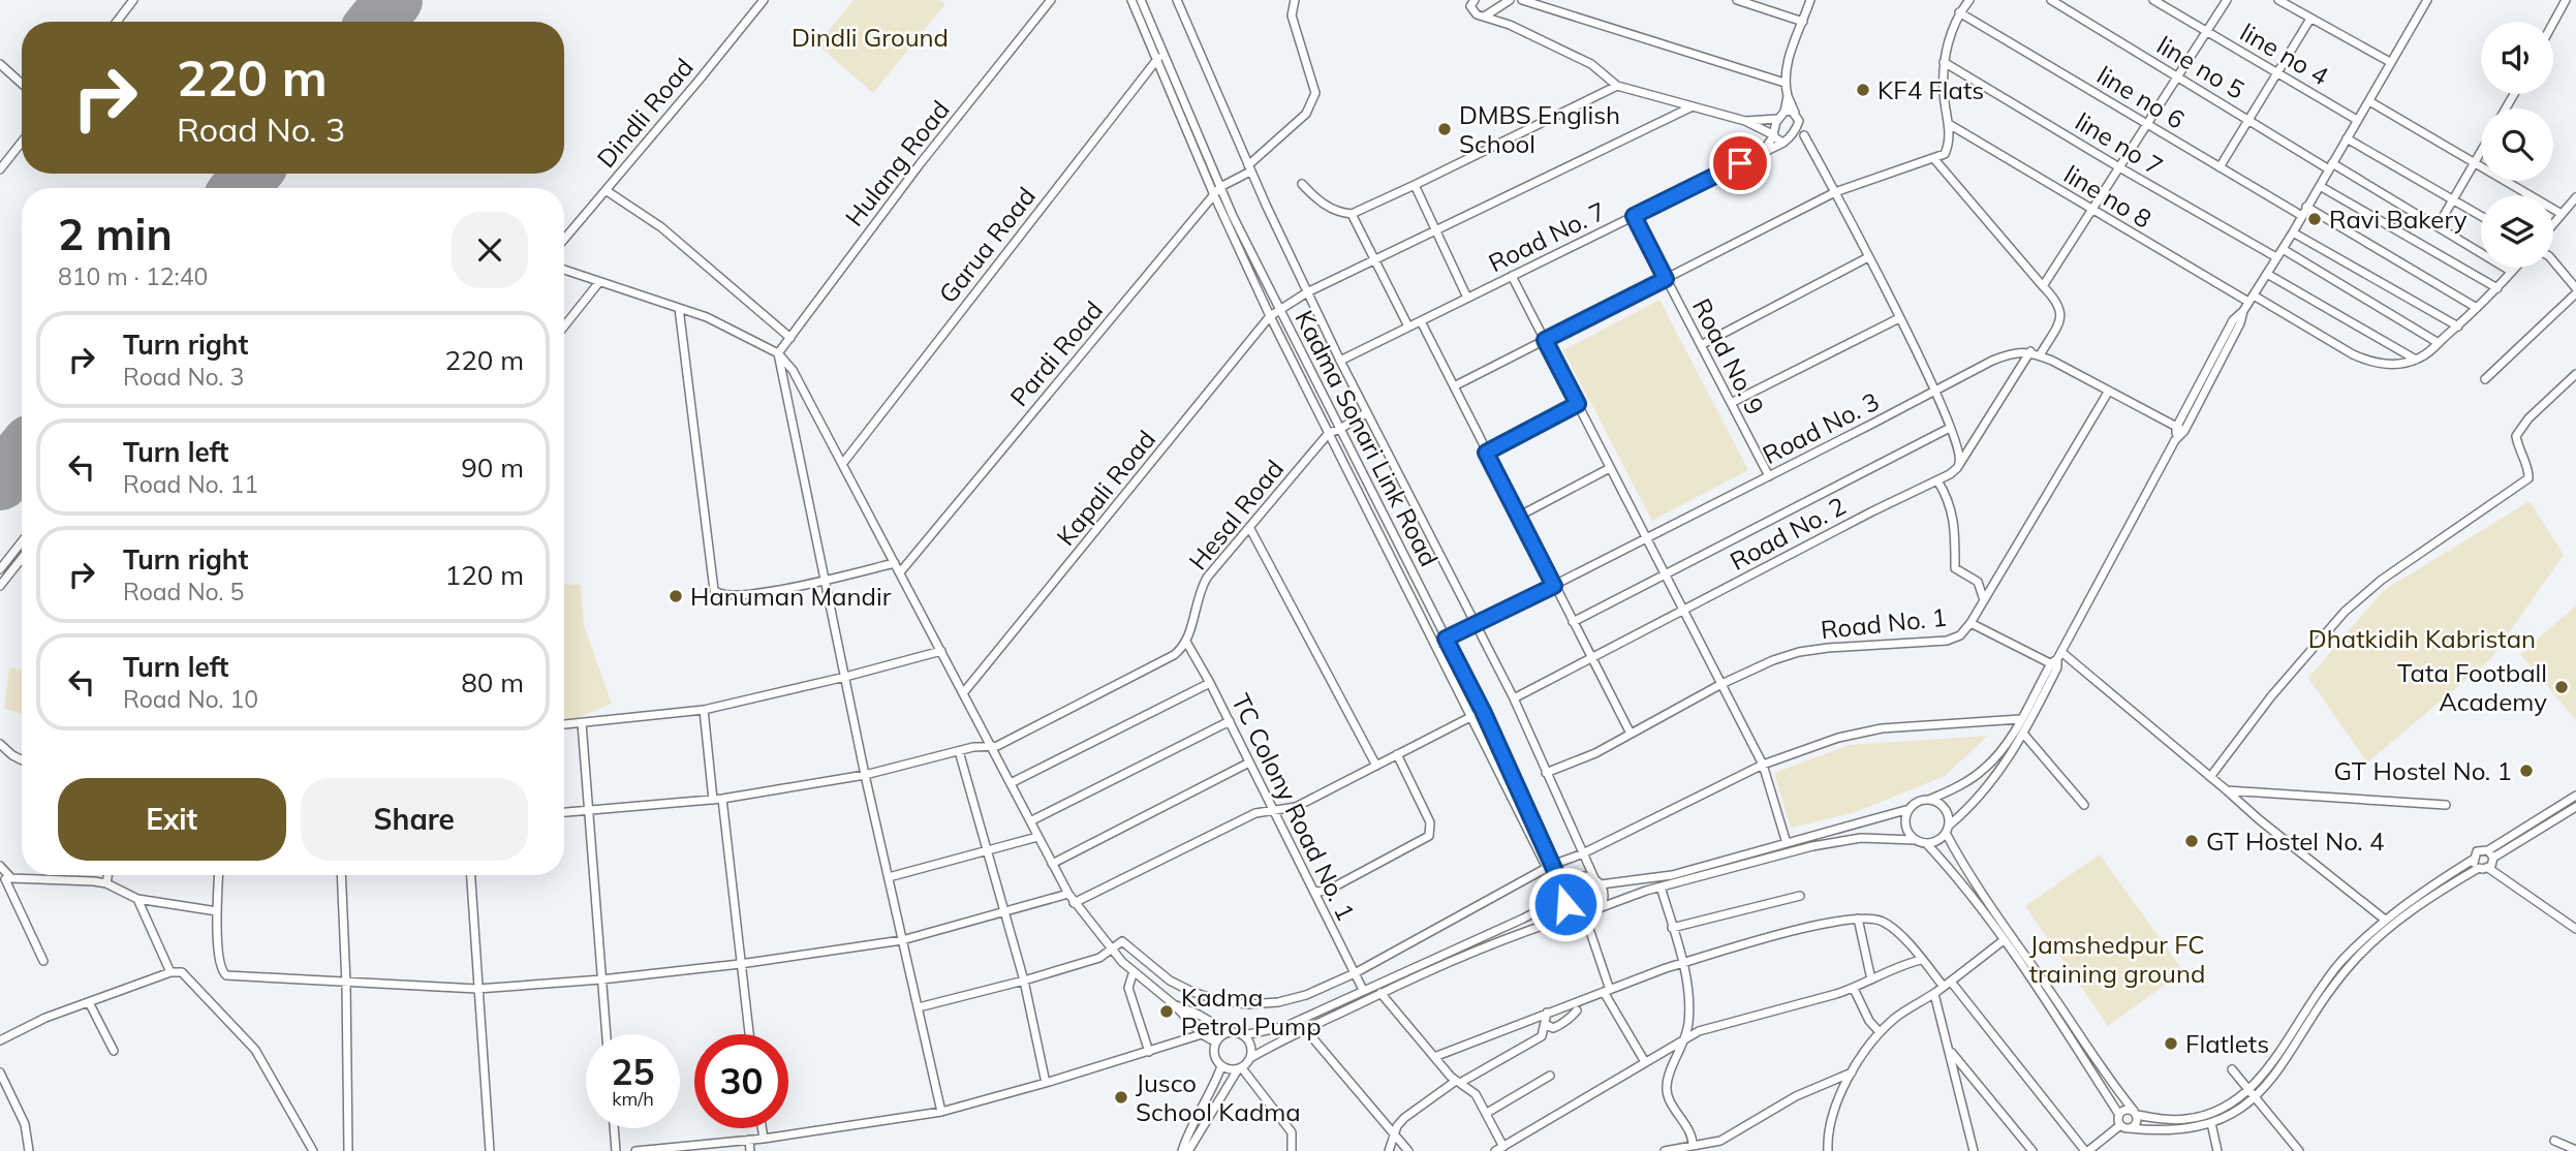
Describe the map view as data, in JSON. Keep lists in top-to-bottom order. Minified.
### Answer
{"streets":{"street":["line no 4","line no 5","line no 6","Dindli Road","line no 7","Hulang Road","line no 8","Road No. 7","Garua Road","Pardi Road","Road No. 9","Road No. 3","Kadma Sonari Link Road","Kapali Road","Hesal Road","Road No. 2","Road No. 1","TC Colony Road No. 1"]},"crossings":[["Road No. 7","Road No. 9"],["Road No. 7","Kadma Sonari Link Road"],["Road No. 7","Kapali Road"],["Garua Road","Kadma Sonari Link Road"],["Pardi Road","Kadma Sonari Link Road"],["Road No. 9","Road No. 3"],["Road No. 3","Kadma Sonari Link Road"],["Road No. 3","Road No. 2"],["Kadma Sonari Link Road","Kapali Road"],["Kadma Sonari Link Road","Hesal Road"],["Kadma Sonari Link Road","Road No. 2"],["Kadma Sonari Link Road","Road No. 1"],["Hesal Road","TC Colony Road No. 1"]],"parks":["Dindli Ground","Dhatkidih Kabristan","Jamshedpur FC training ground"],"places":["KF4 Flats","DMBS English School","Ravi Bakery","Hanuman Mandir","Tata Football Academy","GT Hostel No. 1","GT Hostel No. 4","Kadma Petrol Pump","Flatlets","Jusco School Kadma"],"page":{"turn":["220 m","Road No. 3"],"heading":["2 min","810 m · 12:40"],"list":[{"name":"Turn right","note":"Road No. 3","value":"220 m"},{"name":"Turn left","note":"Road No. 11","value":"90 m"},{"name":"Turn right","note":"Road No. 5","value":"120 m"},{"name":"Turn left","note":"Road No. 10","value":"80 m"}],"buttons":["Exit","Share"],"speed":"25 km/h","limit":"30"}}
